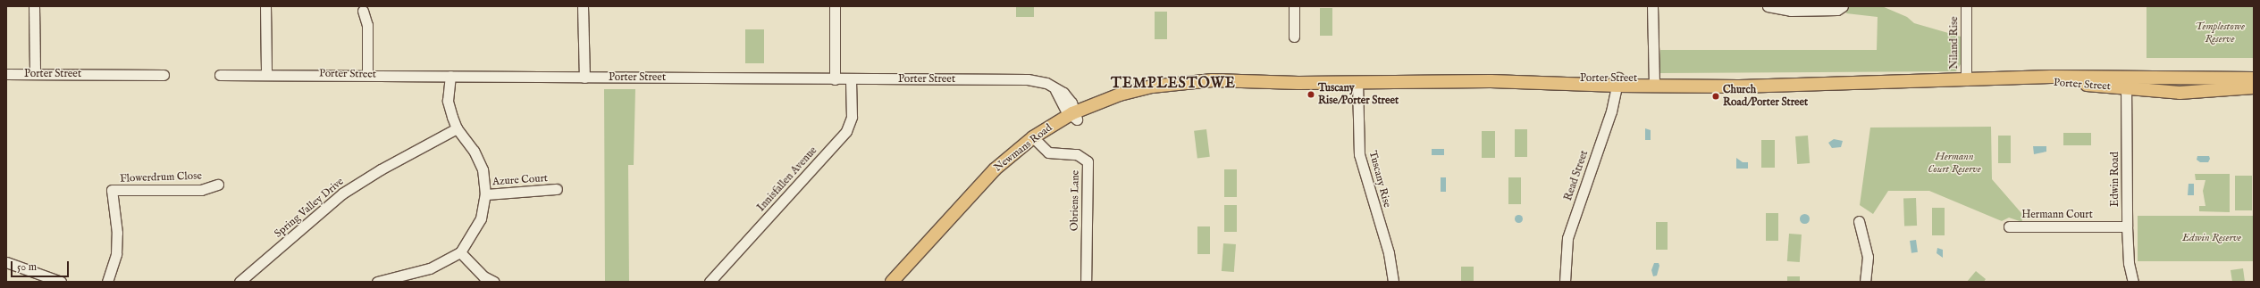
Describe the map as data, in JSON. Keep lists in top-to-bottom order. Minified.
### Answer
{"streets":{"main road":["Porter Street","Newmans Road"],"street":["Niland Rise","Read Street","Flowerdrum Close","Innisfallen Avenue","Tuscany Rise","Edwin Road","Azure Court","Obriens Lane","Spring Valley Drive","Hermann Court"]},"crossings":[["Niland Rise","Porter Street"],["Porter Street","Newmans Road"],["Porter Street","Read Street"],["Porter Street","Innisfallen Avenue"],["Porter Street","Tuscany Rise"],["Porter Street","Edwin Road"],["Newmans Road","Obriens Lane"],["Edwin Road","Hermann Court"]],"districts":["TEMPLESTOWE"],"parks":["Templestowe Reserve","Hermann Court Reserve","Edwin Reserve"],"places":["Tuscany Rise/Porter Street","Church Road/Porter Street"],"scale_bar":"50 m"}
